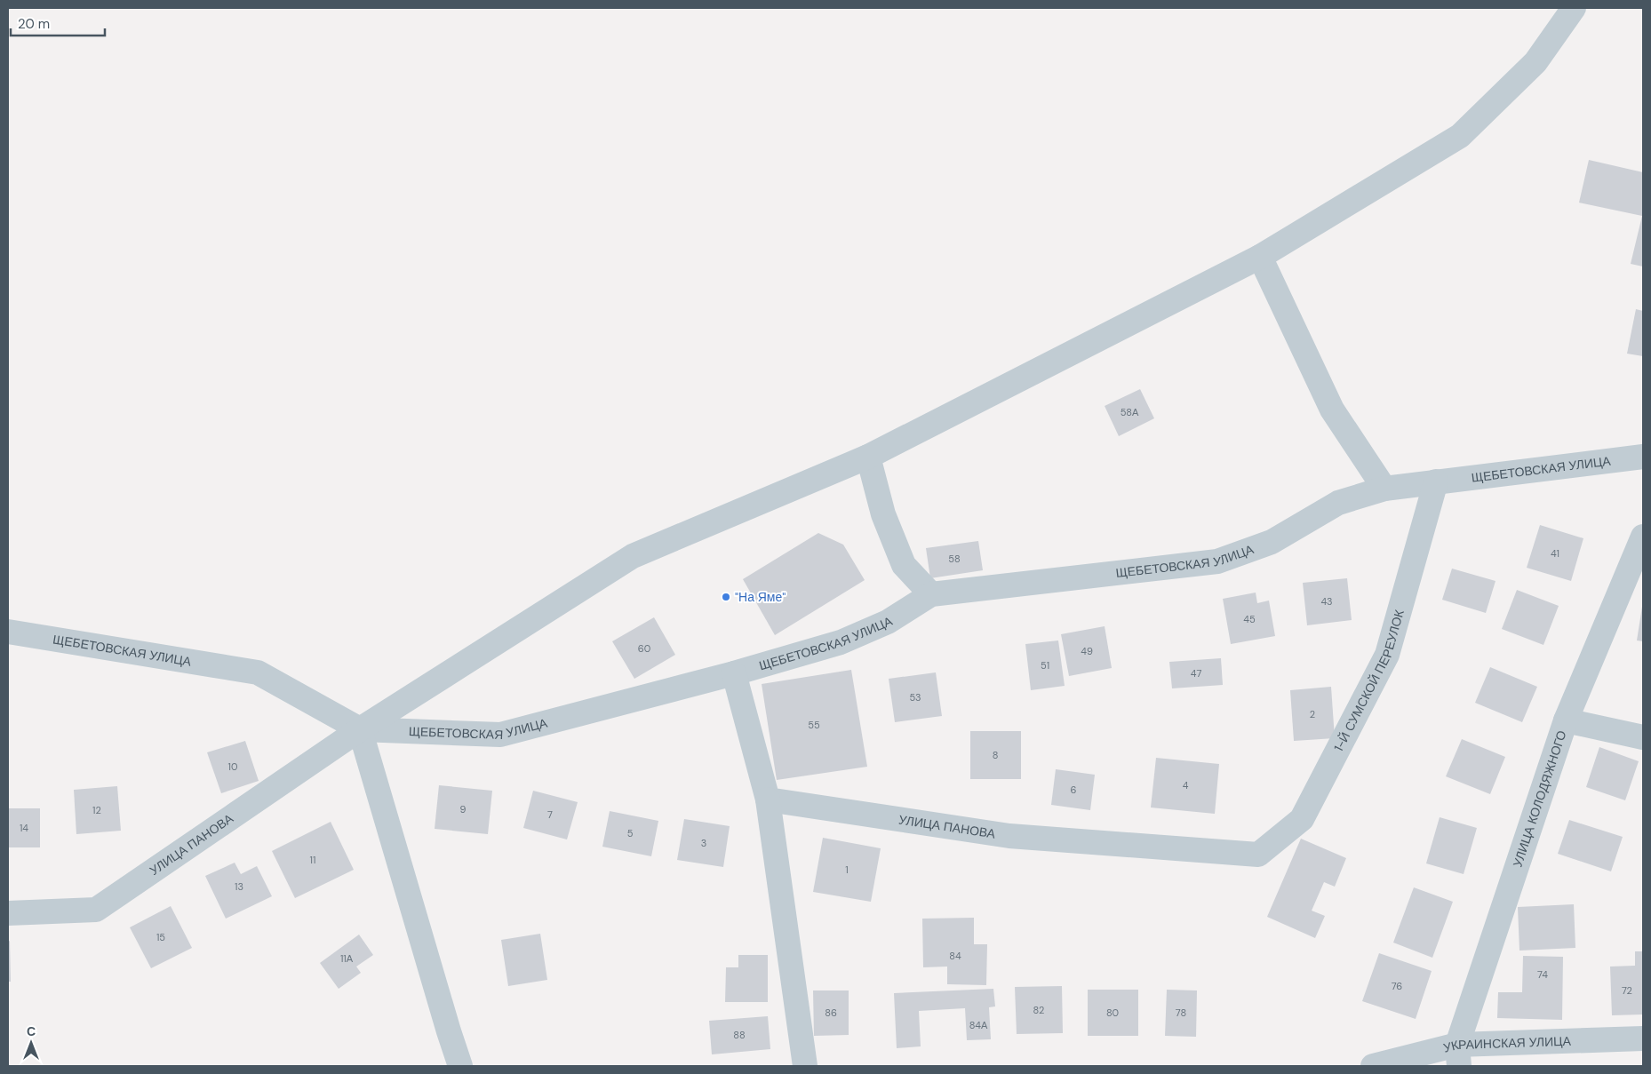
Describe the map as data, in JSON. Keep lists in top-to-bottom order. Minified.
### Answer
{"streets":{"street":["ЩЕБЕТОВСКАЯ УЛИЦА","1-Й СУМСКОЙ ПЕРЕУЛОК","УЛИЦА КОЛОДЯЖНОГО","УЛИЦА ПАНОВА","УКРАИНСКАЯ УЛИЦА"]},"crossings":[["ЩЕБЕТОВСКАЯ УЛИЦА","1-Й СУМСКОЙ ПЕРЕУЛОК"],["ЩЕБЕТОВСКАЯ УЛИЦА","УЛИЦА ПАНОВА"],["1-Й СУМСКОЙ ПЕРЕУЛОК","УЛИЦА ПАНОВА"],["УЛИЦА КОЛОДЯЖНОГО","УКРАИНСКАЯ УЛИЦА"]],"places":["\"На Яме\""],"house_numbers":["58А","41","58","43","45","60","49","51","47","53","2","55","8","10","4","6","9","12","7","14","5","3","11","1","13","15","84","11А","74","76","72","82","86","80","78","84А","88"],"scale_bar":"20 m","north":"top"}
